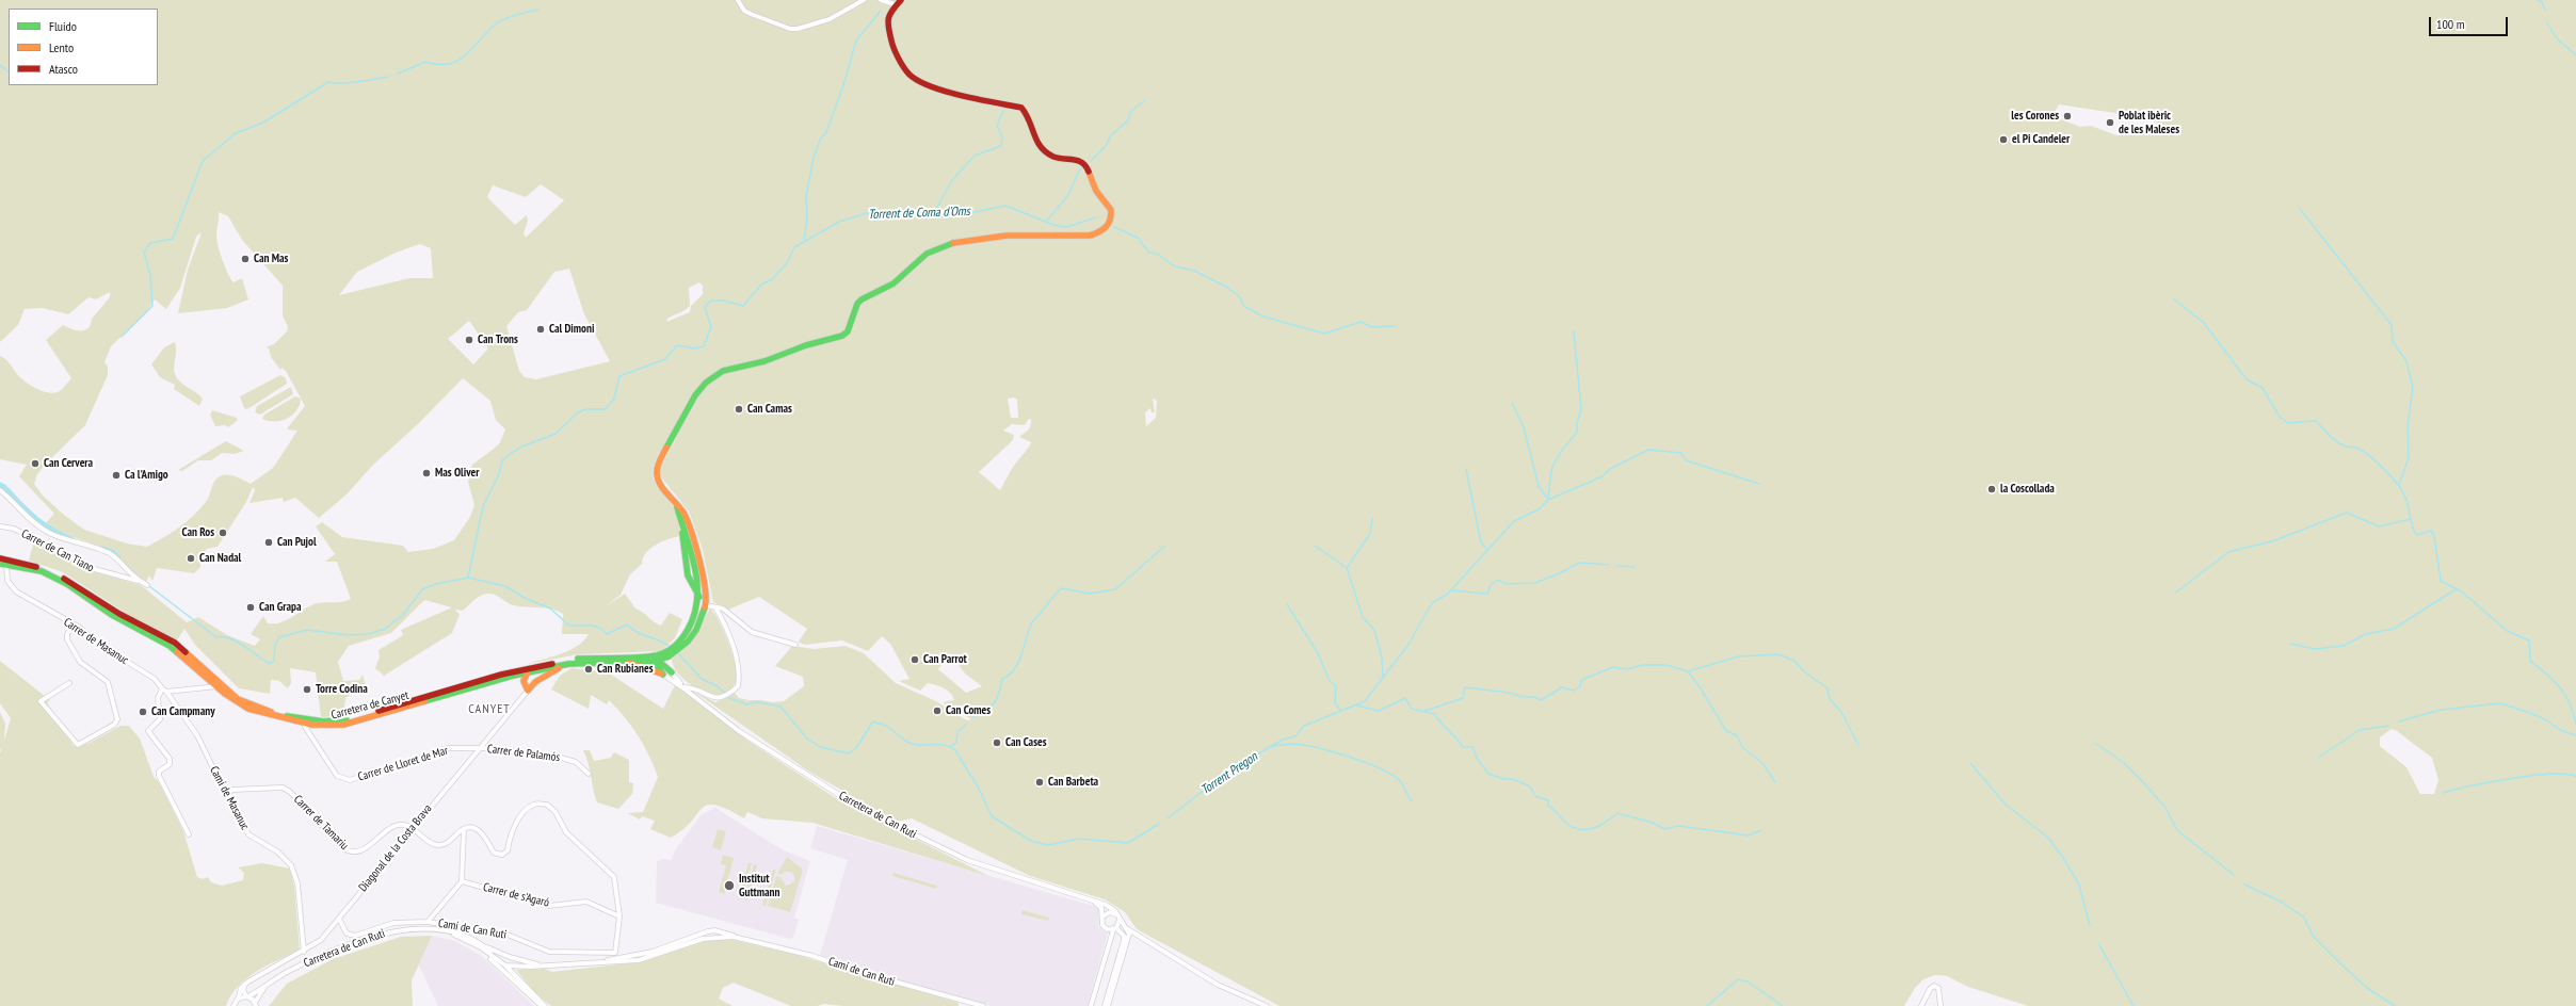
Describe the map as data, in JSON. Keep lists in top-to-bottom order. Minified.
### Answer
{"streets":{"street":["Carrer de Can Tiano","Carrer de Masanuc","Carretera de Canyet","Carrer de Palamós","Carrer de Lloret de Mar","Camí de Masanuc","Carretera de Can Ruti","Carrer de Tamariu","Diagonal de la Costa Brava","Carrer de s'Agaró","Camí de Can Ruti"]},"crossings":[["Carrer de Masanuc","Carretera de Canyet"],["Carrer de Masanuc","Camí de Masanuc"],["Carretera de Canyet","Carrer de Lloret de Mar"],["Carrer de Palamós","Carrer de Lloret de Mar"],["Carrer de Palamós","Diagonal de la Costa Brava"],["Carrer de Lloret de Mar","Diagonal de la Costa Brava"],["Camí de Masanuc","Carrer de Tamariu"],["Camí de Masanuc","Diagonal de la Costa Brava"],["Carretera de Can Ruti","Camí de Can Ruti"],["Carrer de Tamariu","Diagonal de la Costa Brava"],["Diagonal de la Costa Brava","Camí de Can Ruti"],["Carrer de s'Agaró","Camí de Can Ruti"]],"districts":["CANYET"],"water":["Torrent de Coma d'Oms","Torrent Pregon"],"places":["les Corones","Poblat ibèric de les Maleses","el Pi Candeler","Can Mas","Cal Dimoni","Can Trons","Can Camas","Can Cervera","Mas Oliver","Ca l'Amigo","la Coscollada","Can Ros","Can Pujol","Can Nadal","Can Grapa","Can Parrot","Can Rubianes","Torre Codina","Can Comes","Can Campmany","Can Cases","Can Barbeta","Institut Guttmann"],"legend":["Fluido","Lento","Atasco"],"scale_bar":"100 m"}
